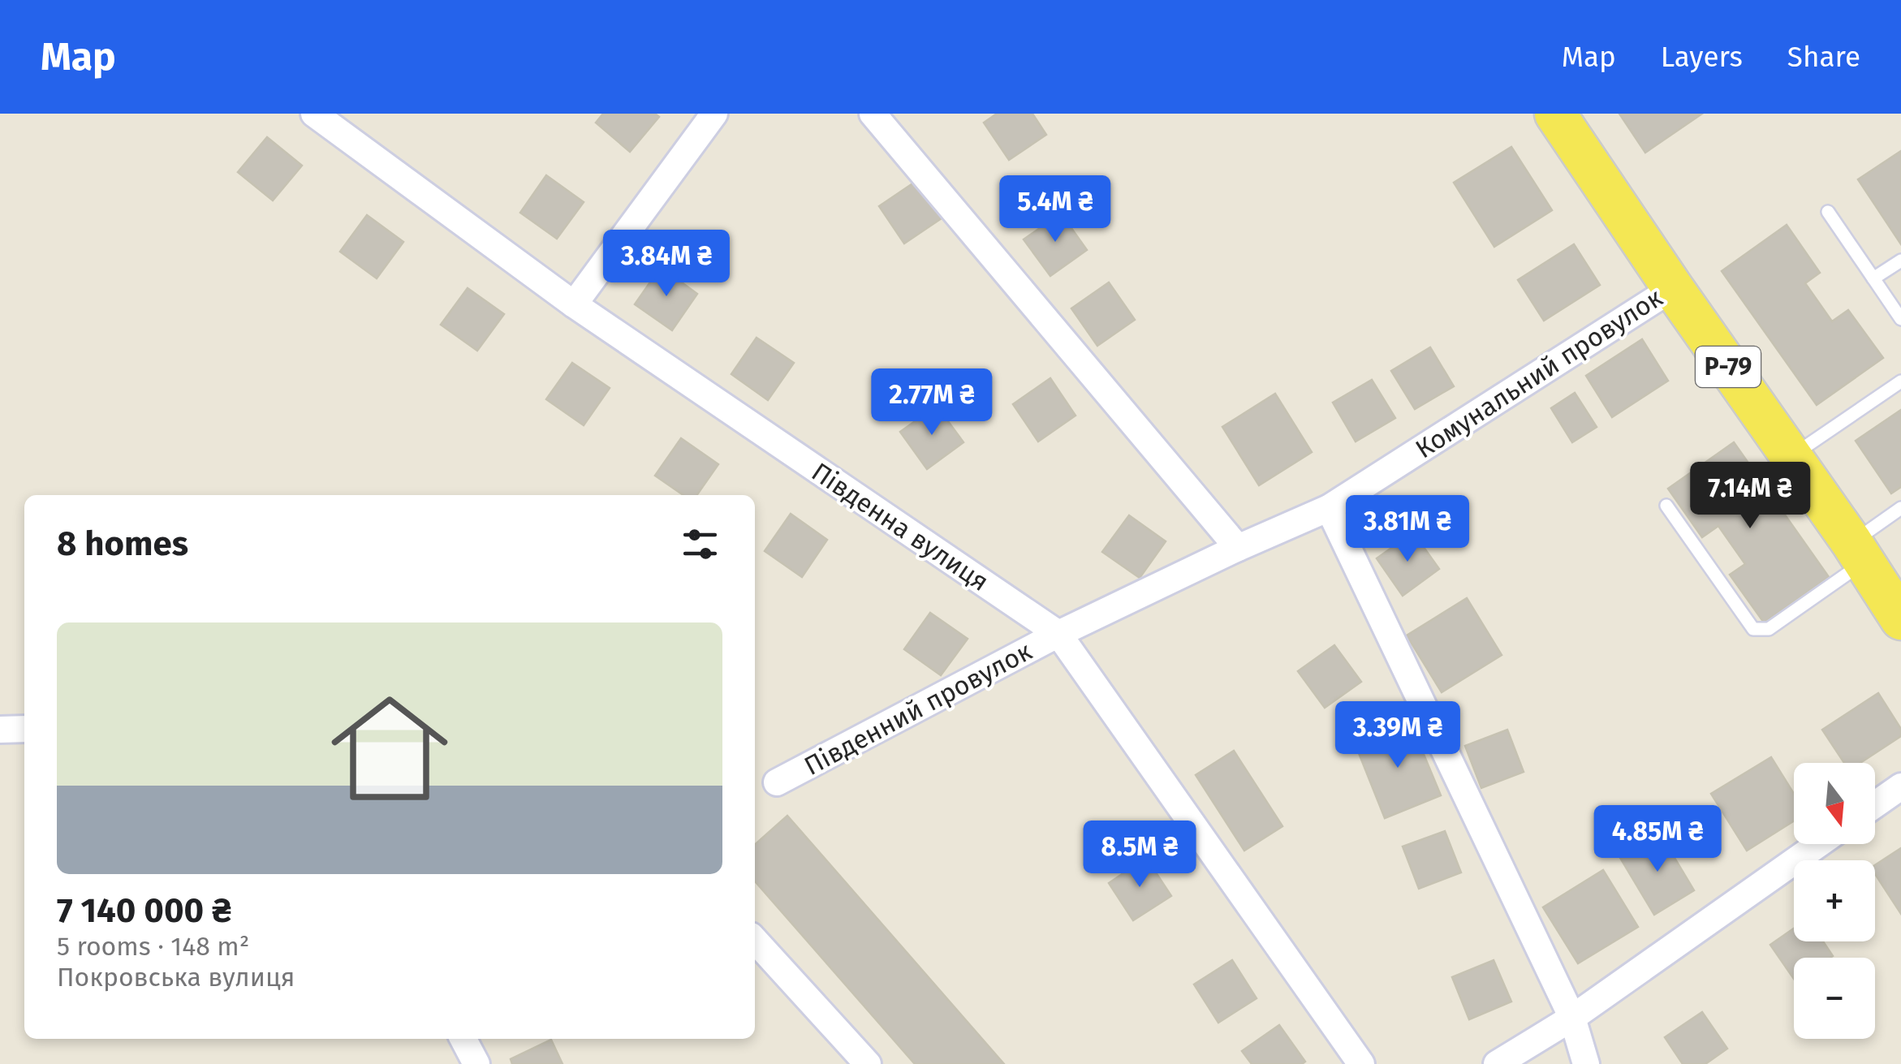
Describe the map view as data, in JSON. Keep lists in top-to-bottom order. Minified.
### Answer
{"streets":{"main road":["Р-79"],"street":["Комунальний провулок","Південна вулиця","Південний провулок"]},"crossings":[["Р-79","Комунальний провулок"],["Комунальний провулок","Південна вулиця"],["Комунальний провулок","Південний провулок"],["Південна вулиця","Південний провулок"]],"north":"bottom","page":{"header":"Map","nav":["Map","Layers","Share"],"price":["5.4M ₴","3.84M ₴","2.77M ₴","7.14M ₴","3.81M ₴","3.39M ₴","4.85M ₴","8.5M ₴"],"heading":"8 homes","list":[{"name":"7 140 000 ₴","note":"5 rooms · 148 m² · Покровська вулиця"}],"map_buttons":["+","−"]}}
